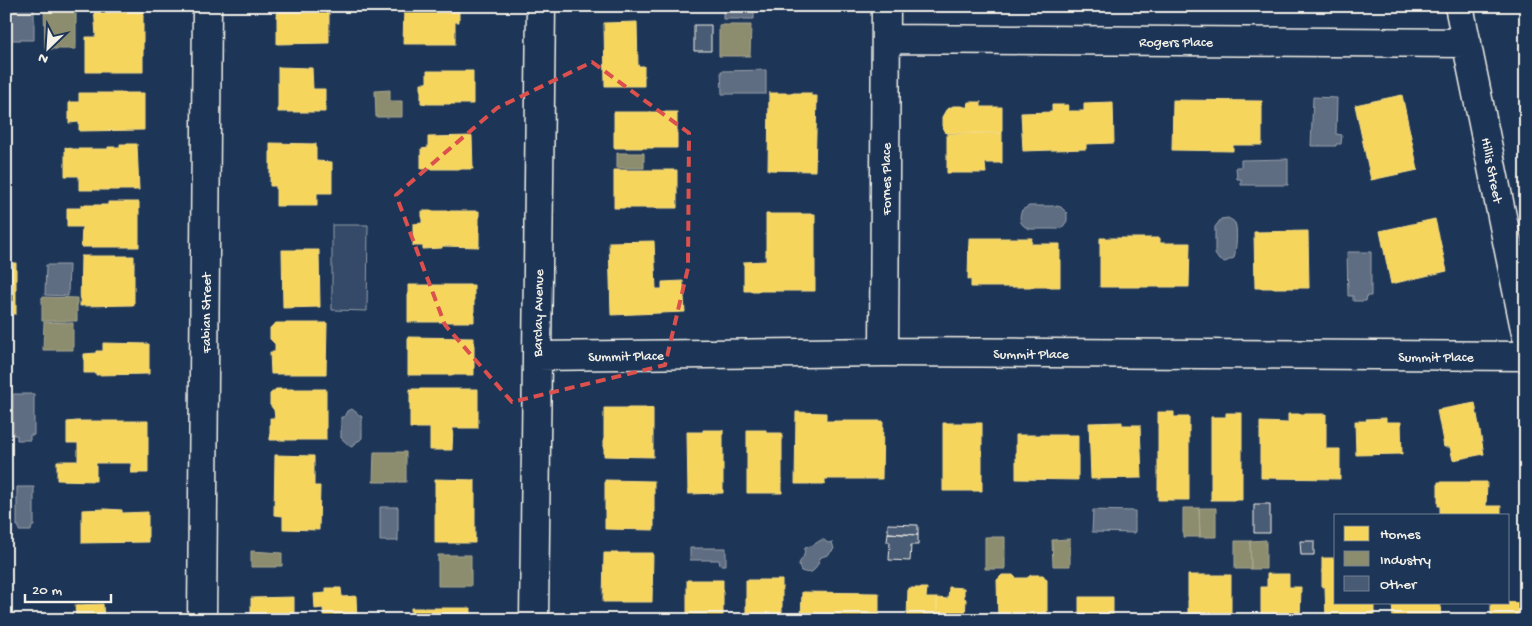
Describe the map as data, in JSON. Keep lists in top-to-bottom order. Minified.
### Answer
{"streets":{"street":["Rogers Place","Hillis Street","Fornes Place","Fabian Street","Barclay Avenue","Summit Place"]},"crossings":[["Rogers Place","Hillis Street"],["Rogers Place","Fornes Place"],["Fornes Place","Summit Place"],["Barclay Avenue","Summit Place"]],"legend":["Homes","Industry","Other"],"scale_bar":"20 m","north":"bottom left"}
